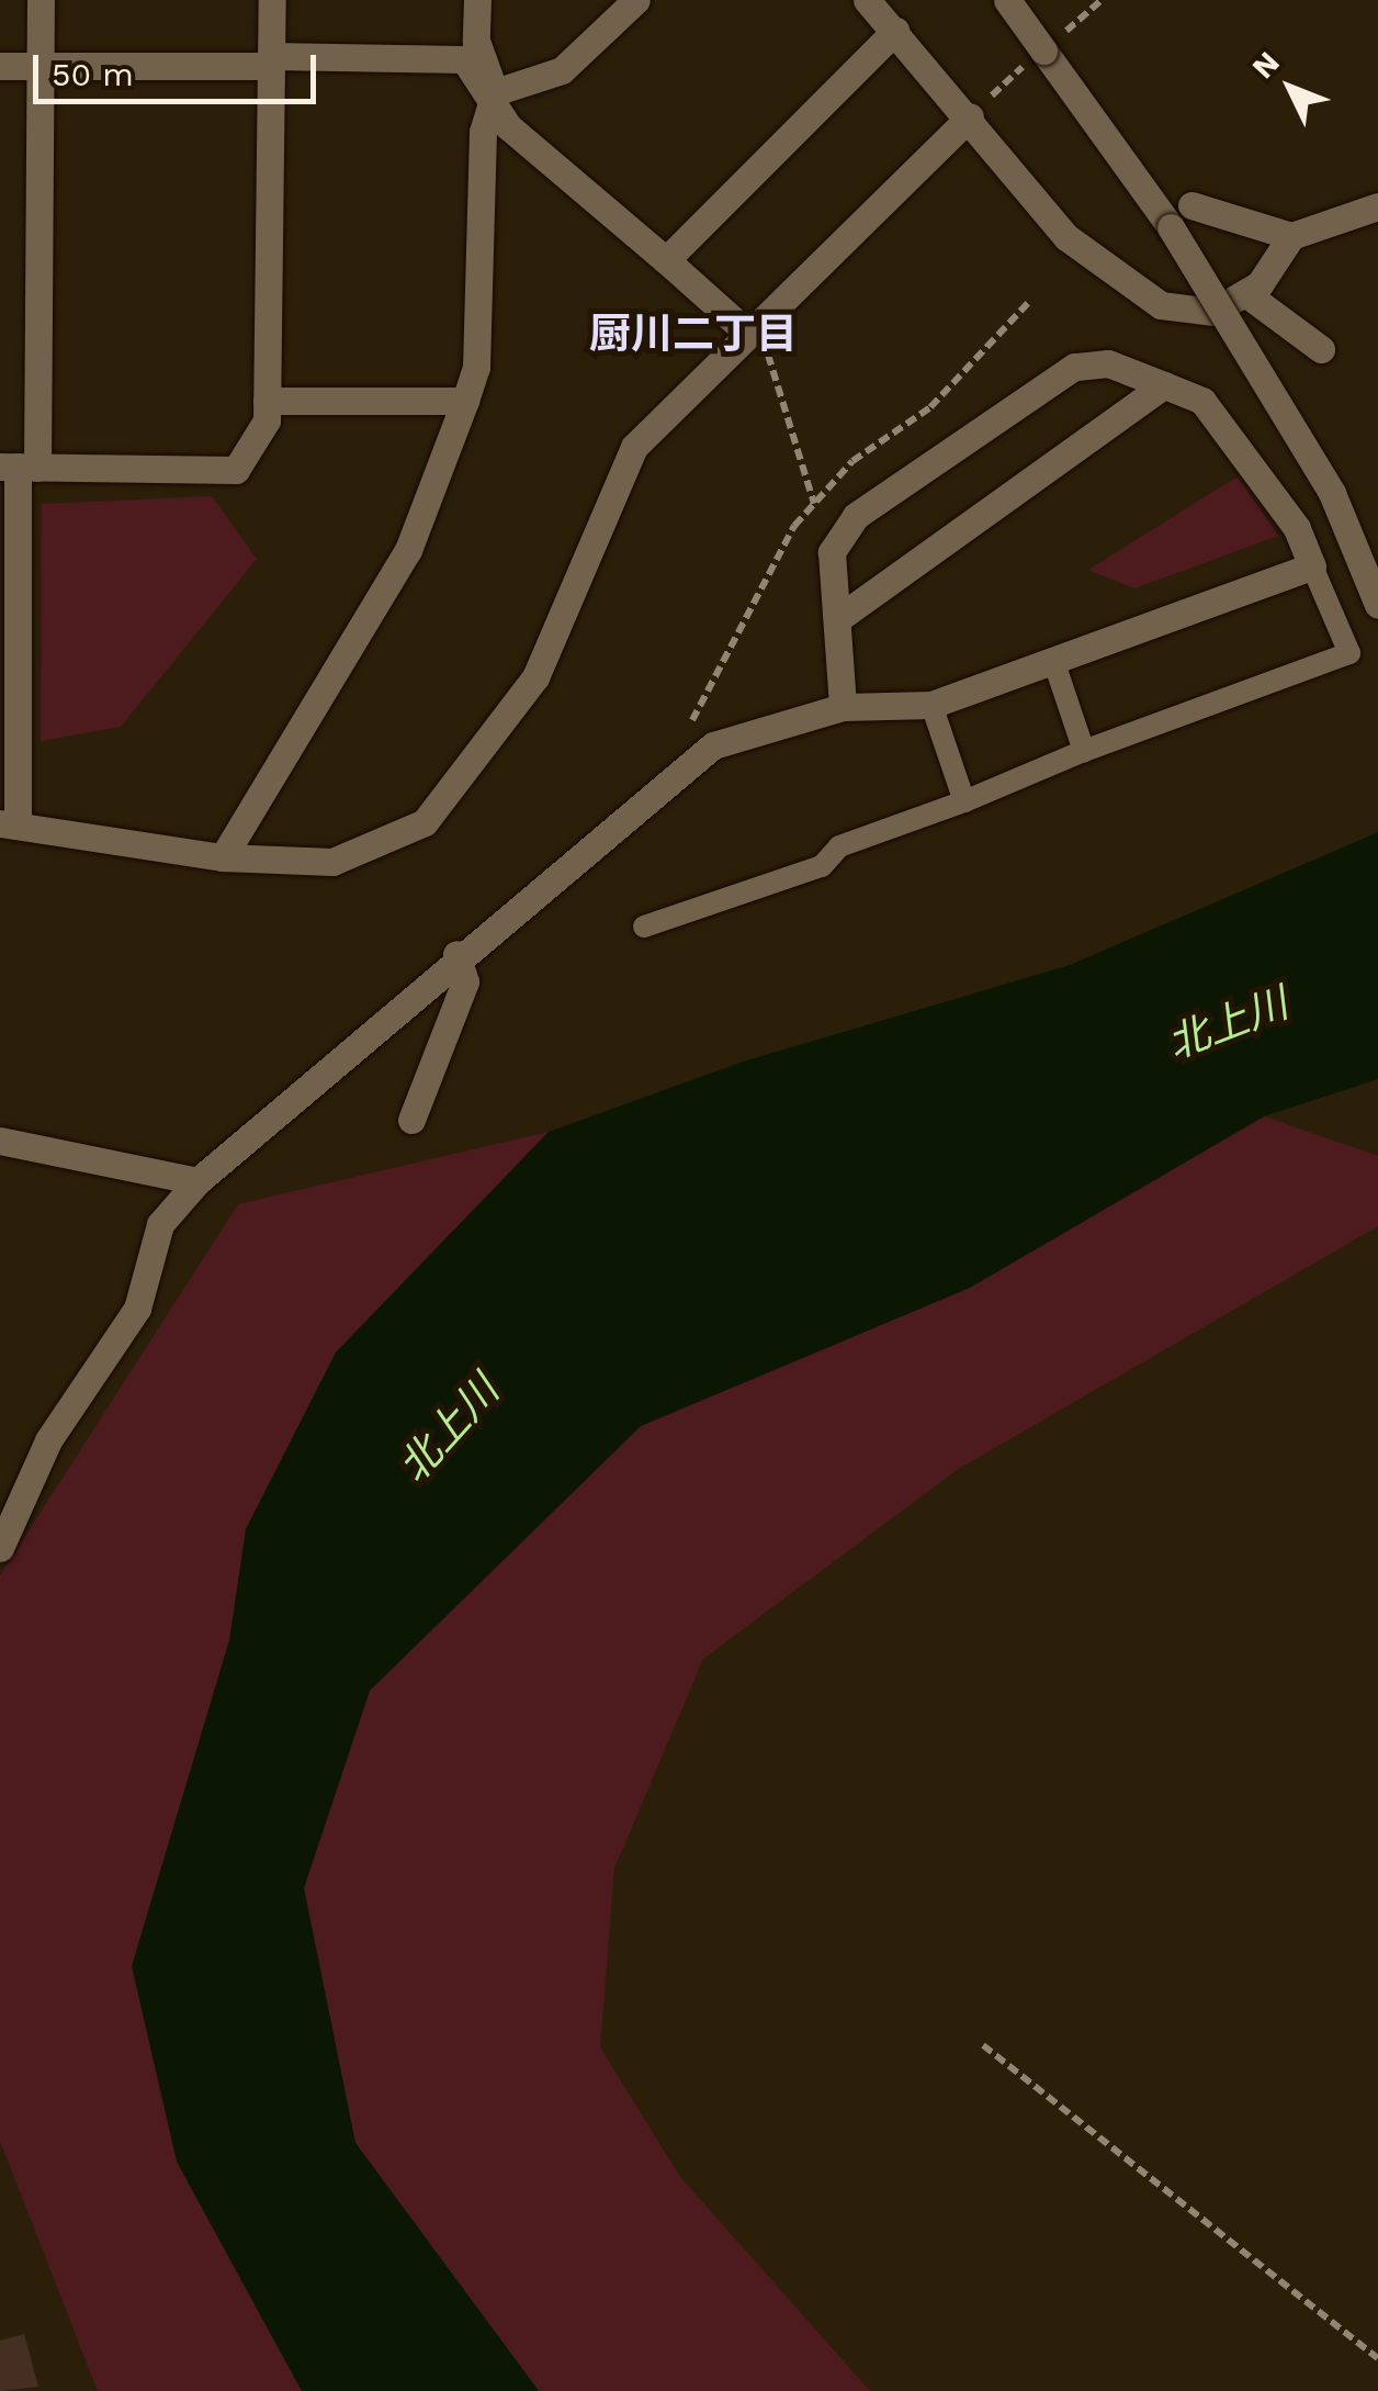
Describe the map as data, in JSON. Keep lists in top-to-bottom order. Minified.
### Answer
{"districts":["厨川二丁目"],"water":["北上川"],"scale_bar":"50 m","north":"top left"}
